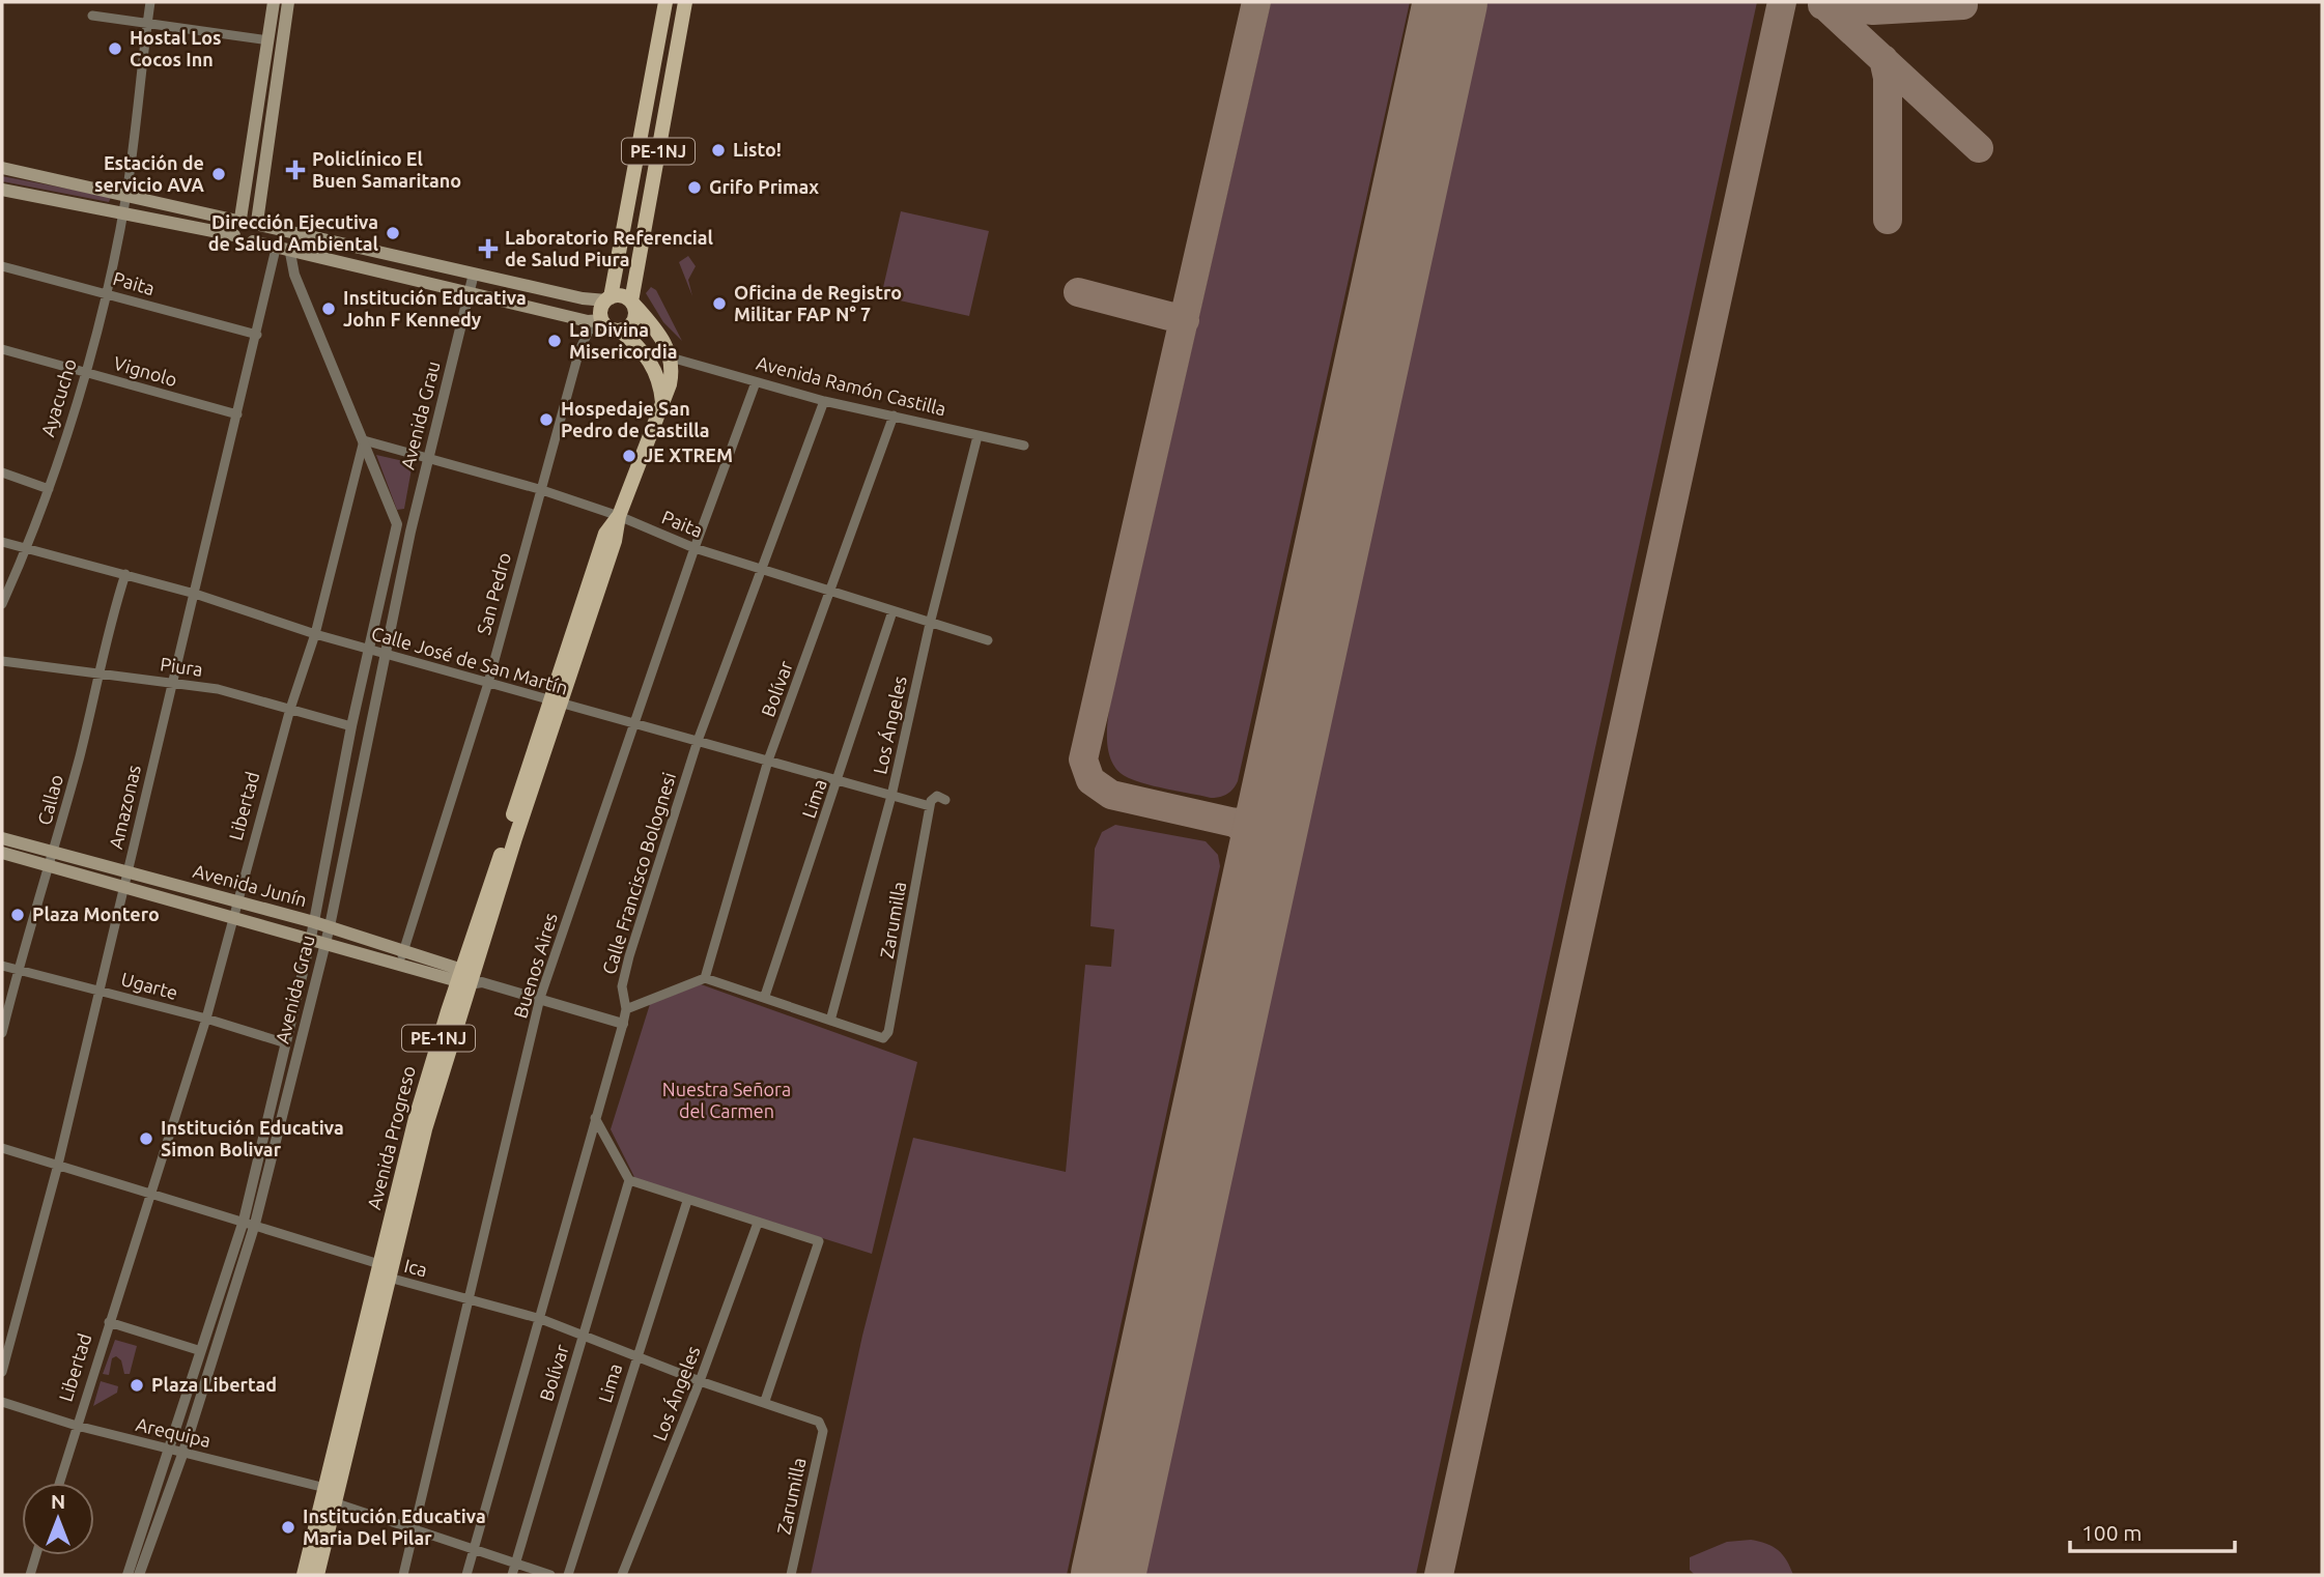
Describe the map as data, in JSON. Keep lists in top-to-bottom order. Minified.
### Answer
{"streets":{"main road":["PE-1NJ","Avenida Junín","Avenida Progreso"],"street":["Paita","Vignolo","Avenida Ramón Castilla","Ayacucho","Avenida Grau","San Pedro","Calle José de San Martín","Piura","Bolívar","Los Ángeles","Lima","Callao","Libertad","Amazonas","Calle Francisco Bolognesi","Zarumilla","Buenos Aires","Ugarte","Ica","Arequipa"]},"crossings":[["PE-1NJ","San Pedro"],["Paita","Ayacucho"],["Paita","Avenida Grau"],["Paita","San Pedro"],["Paita","Bolívar"],["Paita","Los Ángeles"],["Paita","Lima"],["Paita","Libertad"],["Paita","Amazonas"],["Paita","Calle Francisco Bolognesi"],["Paita","Buenos Aires"],["Paita","Avenida Progreso"],["Vignolo","Ayacucho"],["Vignolo","Amazonas"],["Avenida Ramón Castilla","Bolívar"],["Avenida Ramón Castilla","Los Ángeles"],["Avenida Ramón Castilla","Calle Francisco Bolognesi"],["Avenida Ramón Castilla","Buenos Aires"],["Avenida Ramón Castilla","Avenida Progreso"],["Ayacucho","Calle José de San Martín"],["Avenida Grau","Calle José de San Martín"],["Avenida Grau","Piura"],["Avenida Grau","Libertad"],["Avenida Grau","Avenida Junín"],["Avenida Grau","Ugarte"],["Avenida Grau","Ica"],["Avenida Grau","Arequipa"],["San Pedro","Calle José de San Martín"],["San Pedro","Avenida Junín"],["Calle José de San Martín","Bolívar"],["Calle José de San Martín","Los Ángeles"],["Calle José de San Martín","Lima"],["Calle José de San Martín","Callao"],["Calle José de San Martín","Libertad"],["Calle José de San Martín","Amazonas"],["Calle José de San Martín","Calle Francisco Bolognesi"],["Calle José de San Martín","Zarumilla"],["Calle José de San Martín","Buenos Aires"],["Calle José de San Martín","Avenida Progreso"],["Piura","Callao"],["Piura","Libertad"],["Piura","Amazonas"],["Bolívar","Ica"],["Bolívar","Arequipa"],["Los Ángeles","Zarumilla"],["Los Ángeles","Ica"],["Lima","Ica"],["Callao","Avenida Junín"],["Callao","Ugarte"],["Libertad","Avenida Junín"],["Libertad","Ugarte"],["Libertad","Ica"],["Libertad","Arequipa"],["Amazonas","Avenida Junín"],["Amazonas","Ugarte"],["Amazonas","Ica"],["Calle Francisco Bolognesi","Avenida Junín"],["Calle Francisco Bolognesi","Ica"],["Calle Francisco Bolognesi","Arequipa"],["Avenida Junín","Buenos Aires"],["Avenida Junín","Avenida Progreso"],["Zarumilla","Ica"],["Buenos Aires","Ica"],["Buenos Aires","Arequipa"],["Avenida Progreso","Ica"],["Avenida Progreso","Arequipa"]],"parks":["Nuestra Señora del Carmen"],"places":{"other":["Hostal Los Cocos Inn","Listo!","Estación de servicio AVA","Grifo Primax","Dirección Ejecutiva de Salud Ambiental","Oficina de Registro Militar FAP N° 7","Institución Educativa John F Kennedy","La Divina Misericordia","Hospedaje San Pedro de Castilla","JE XTREM","Plaza Montero","Institución Educativa Simon Bolivar","Plaza Libertad","Institución Educativa Maria Del Pilar"],"health":["Policlínico El Buen Samaritano","Laboratorio Referencial de Salud Piura"]},"scale_bar":"100 m","north":"top"}
